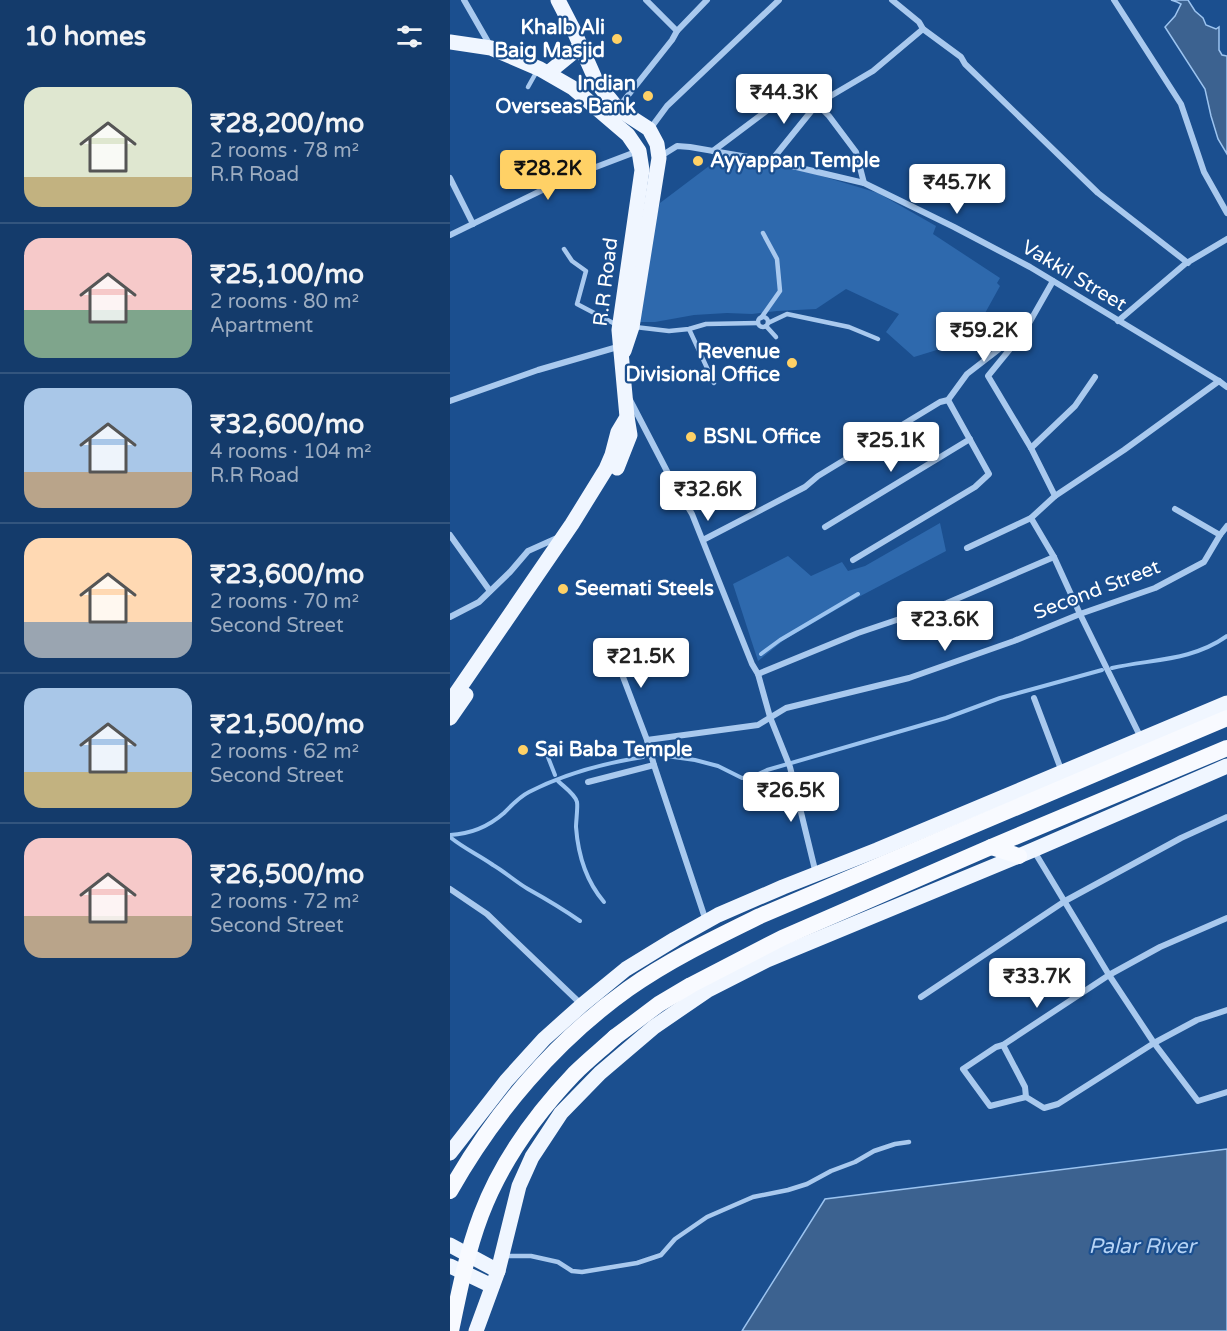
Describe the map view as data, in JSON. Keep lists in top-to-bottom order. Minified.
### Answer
{"streets":{"main road":["R.R Road"],"street":["Vakkil Street","Second Street"]},"crossings":[["Vakkil Street","R.R Road"]],"water":["Palar River"],"places":["Khalb Ali Baig Masjid","Indian Overseas Bank","Ayyappan Temple","Revenue Divisional Office","BSNL Office","Seemati Steels","Sai Baba Temple"],"page":{"heading":"10 homes","list":[{"name":"₹28,200/mo","note":"2 rooms · 78 m² · R.R Road"},{"name":"₹25,100/mo","note":"2 rooms · 80 m² · Apartment"},{"name":"₹32,600/mo","note":"4 rooms · 104 m² · R.R Road"},{"name":"₹23,600/mo","note":"2 rooms · 70 m² · Second Street"},{"name":"₹21,500/mo","note":"2 rooms · 62 m² · Second Street"},{"name":"₹26,500/mo","note":"2 rooms · 72 m² · Second Street"}],"price":["₹44.3K","₹28.2K","₹45.7K","₹59.2K","₹25.1K","₹32.6K","₹23.6K","₹21.5K","₹26.5K","₹33.7K"]}}
